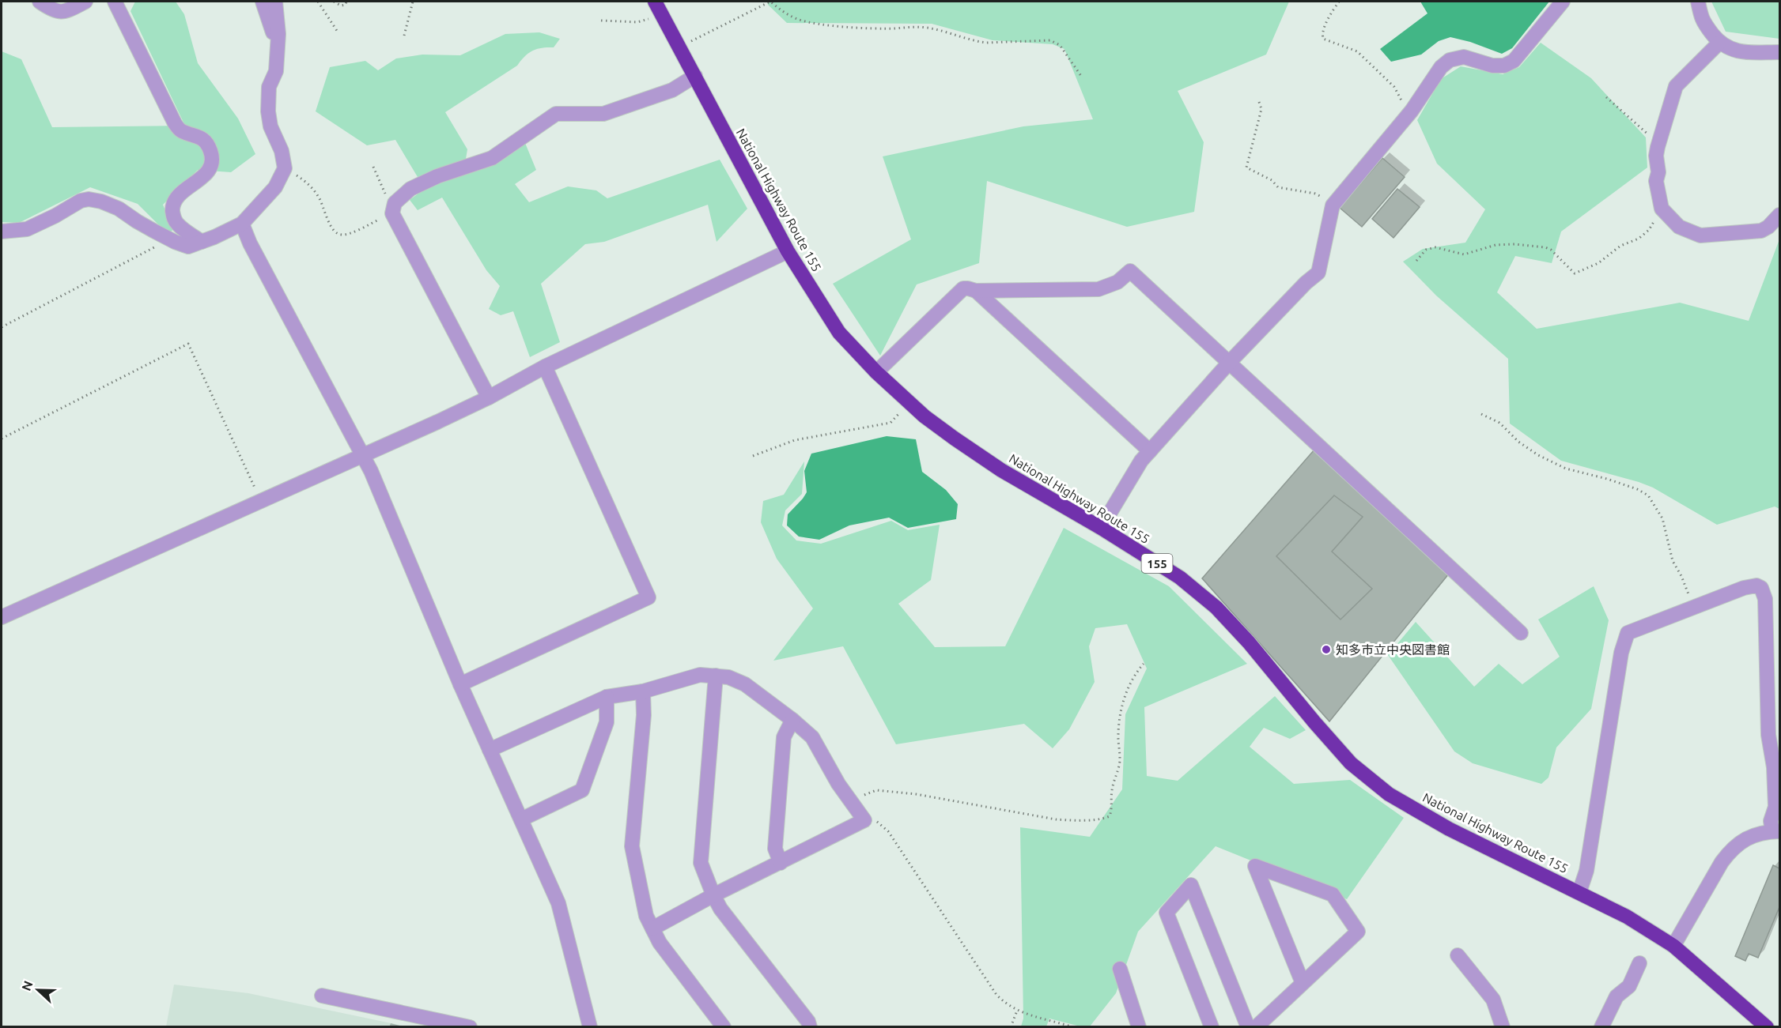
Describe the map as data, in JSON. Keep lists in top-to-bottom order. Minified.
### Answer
{"streets":{"highway":["National Highway Route 155","155"]},"places":["知多市立中央図書館"],"north":"left"}
